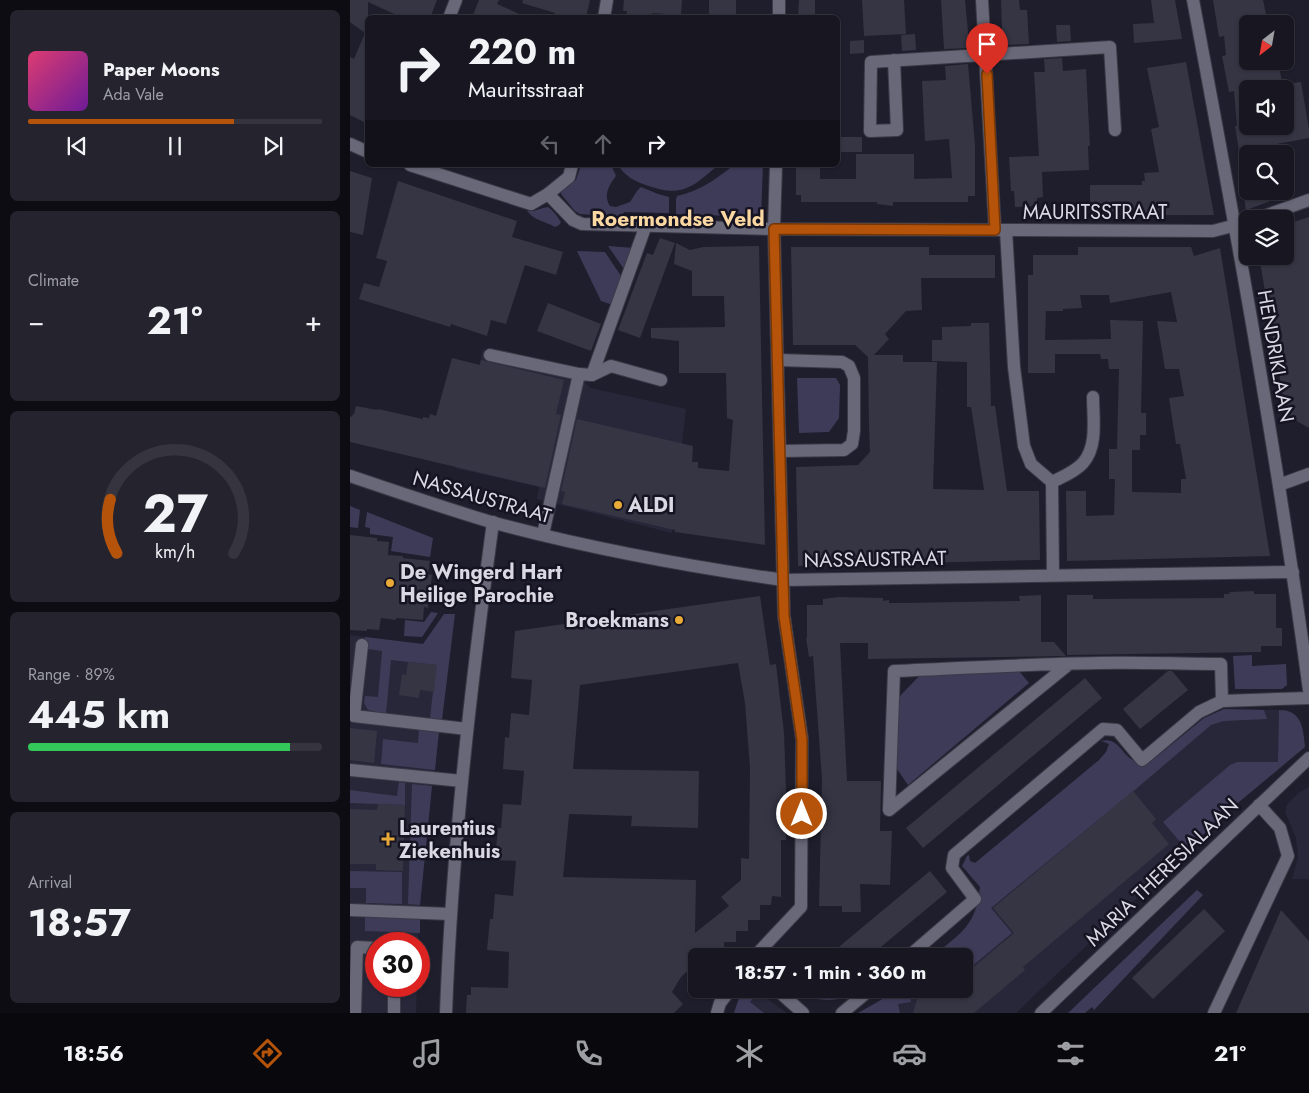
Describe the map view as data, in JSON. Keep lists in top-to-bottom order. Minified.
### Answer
{"streets":{"street":["MAURITSSTRAAT","HENDRIKLAAN","NASSAUSTRAAT","MARIA THERESIALAAN"]},"crossings":[["MAURITSSTRAAT","HENDRIKLAAN"],["HENDRIKLAAN","NASSAUSTRAAT"]],"districts":["Roermondse Veld"],"places":{"other":["ALDI","De Wingerd Hart Heilige Parochie","Broekmans"],"health":["Laurentius Ziekenhuis"]},"north":"bottom left","page":{"turn":["220 m","Mauritsstraat"],"song":["Paper Moons","Ada Vale"],"tile":["Climate",["Range · 89%","445 km"],["Arrival","18:57"]],"heat":["−","21°","+"],"limit":"30","trip":"18:57 · 1 min · 360 m","tabs":["18:56","21°"],"gauge":["27","km/h"]}}
